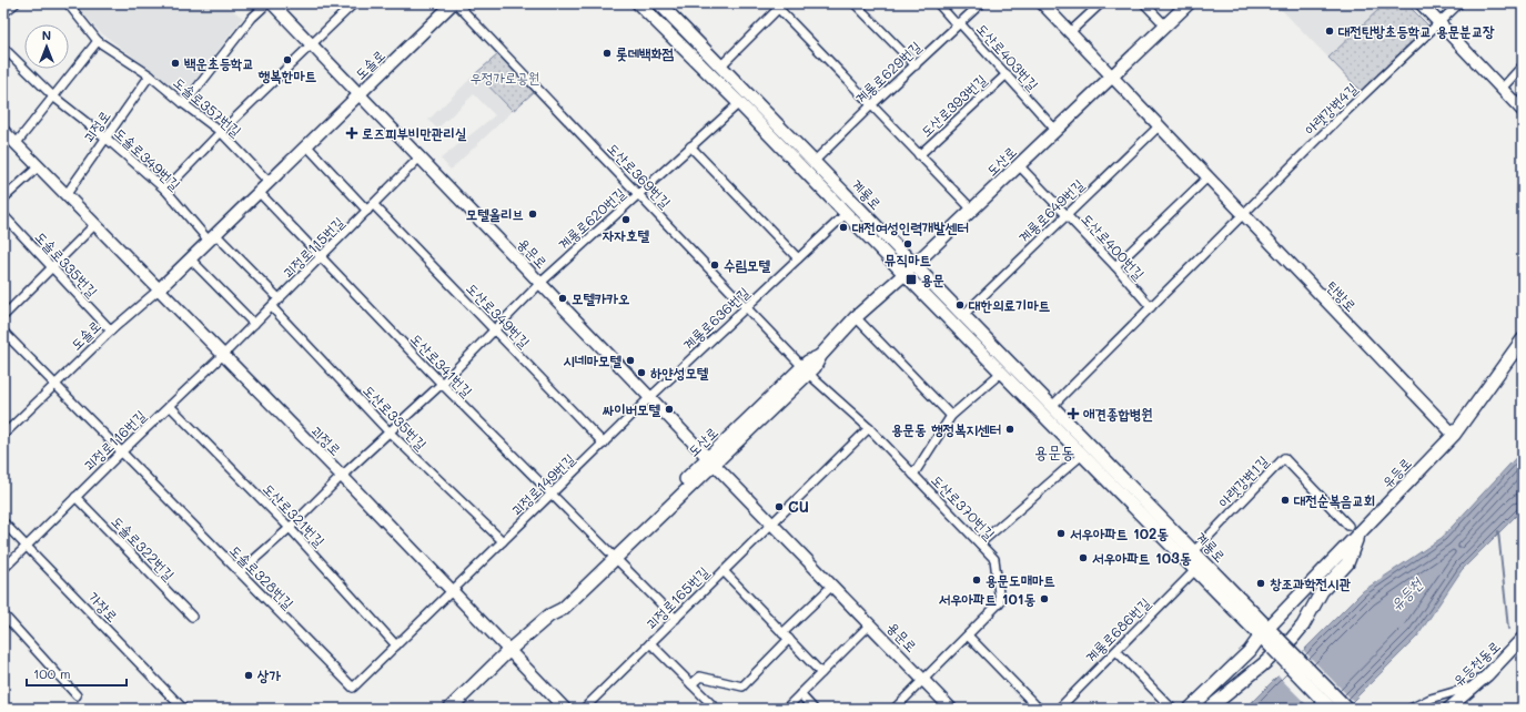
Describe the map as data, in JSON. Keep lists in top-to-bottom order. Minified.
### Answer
{"streets":{"main road":["도산로","계룡로","유등로"],"street":["도산로403번길","도솔로","계룡로629번길","도산로393번길","도솔로357번길","아랫강변4길","괴정로","도솔로349번길","도산로369번길","계룡로649번길","계룡로620번길","도산로400번길","괴정로115번길","용문로","도솔로335번길","탄방로","도산로349번길","계룡로636번길","도산로341번길","도산로335번길","괴정로116번길","아랫강변1길","괴정로149번길","도산로370번길","도산로321번길","도솔로322번길","도솔로328번길","괴정로165번길","가장로","계룡로686번길","유등천동로"]},"crossings":[["도산로403번길","계룡로629번길"],["도산로403번길","도산로393번길"],["도산로403번길","도산로"],["도솔로","도솔로357번길"],["도솔로","괴정로"],["도솔로","도솔로349번길"],["도솔로","용문로"],["도솔로","도솔로335번길"],["도솔로","도산로341번길"],["도솔로","도솔로328번길"],["계룡로629번길","도산로393번길"],["계룡로629번길","계룡로"],["도산로393번길","도산로"],["도솔로357번길","괴정로"],["아랫강변4길","탄방로"],["괴정로","도솔로349번길"],["괴정로","도산로"],["괴정로","계룡로620번길"],["괴정로","괴정로115번길"],["괴정로","괴정로116번길"],["괴정로","괴정로149번길"],["괴정로","도솔로328번길"],["도산로","도산로369번길"],["도산로","계룡로"],["도산로","도산로400번길"],["도산로","용문로"],["도산로","탄방로"],["도산로","도산로341번길"],["도산로","도산로370번길"],["도산로369번길","계룡로620번길"],["도산로369번길","계룡로636번길"],["도산로369번길","도산로370번길"],["계룡로","계룡로649번길"],["계룡로","계룡로620번길"],["계룡로","계룡로636번길"],["계룡로","유등로"],["계룡로","아랫강변1길"],["계룡로","계룡로686번길"],["계룡로649번길","도산로400번길"],["계룡로649번길","탄방로"],["계룡로620번길","용문로"],["계룡로620번길","도산로349번길"],["계룡로620번길","도산로341번길"],["계룡로620번길","도산로335번길"],["계룡로620번길","도산로321번길"],["계룡로620번길","도솔로328번길"],["괴정로115번길","용문로"],["괴정로115번길","도산로349번길"],["괴정로115번길","도산로341번길"],["괴정로115번길","도산로335번길"],["괴정로115번길","괴정로116번길"],["용문로","계룡로636번길"],["용문로","괴정로149번길"],["용문로","도산로370번길"],["용문로","괴정로165번길"],["탄방로","유등로"],["도산로349번길","괴정로149번길"],["계룡로636번길","괴정로149번길"],["도산로341번길","괴정로149번길"],["도산로335번길","괴정로149번길"],["괴정로116번길","도산로321번길"],["괴정로116번길","도솔로322번길"],["괴정로116번길","도솔로328번길"],["괴정로116번길","가장로"],["괴정로149번길","도솔로328번길"],["도산로321번길","도솔로328번길"]],"districts":["용문동"],"water":["유등천"],"parks":["우정가로공원"],"places":{"other":["대전탄방초등학교 용문분교장","롯데백화점","행복한마트","백운초등학교","모텔올리브","자자호텔","대전여성인력개발센터","뮤직마트","수림모텔","모텔카카오","대한의료기마트","시네마모텔","하얀성모텔","싸이버모텔","용문동 행정복지센터","대전순복음교회","CU","서우아파트 102동","서우아파트 103동","용문도매마트","창조과학전시관","서우아파트 101동","상가"],"health":["로즈피부비만관리실","애견종합병원"],"transit":["용문"]},"scale_bar":"100 m","north":"top"}
